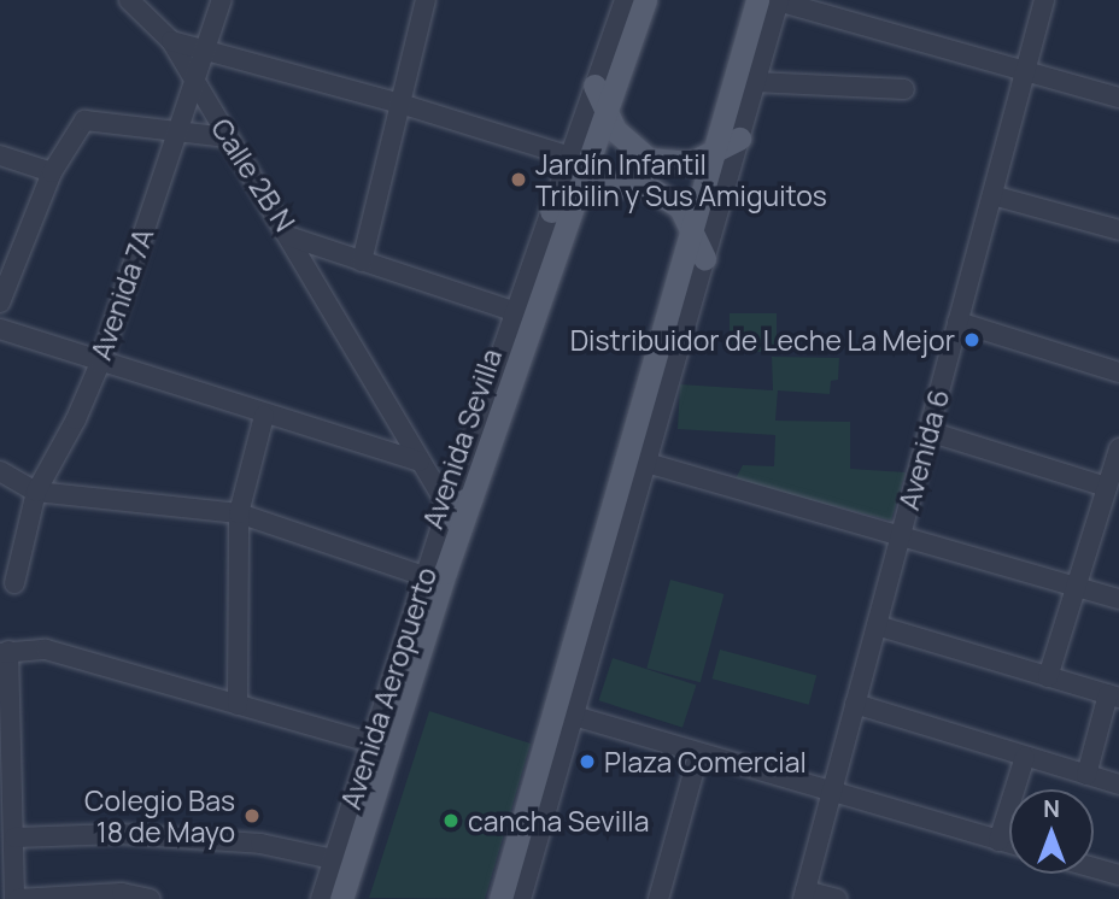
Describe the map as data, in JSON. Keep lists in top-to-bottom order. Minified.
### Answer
{"streets":{"main road":["Avenida Sevilla"],"street":["Calle 2B N","Avenida 7A","Avenida 6","Avenida Aeropuerto"]},"crossings":[["Calle 2B N","Avenida 7A"],["Calle 2B N","Avenida Aeropuerto"]],"places":["Jardín Infantil Tribilin y Sus Amiguitos","Distribuidor de Leche La Mejor","Plaza Comercial","Colegio Bas 18 de Mayo","cancha Sevilla"],"north":"top"}
